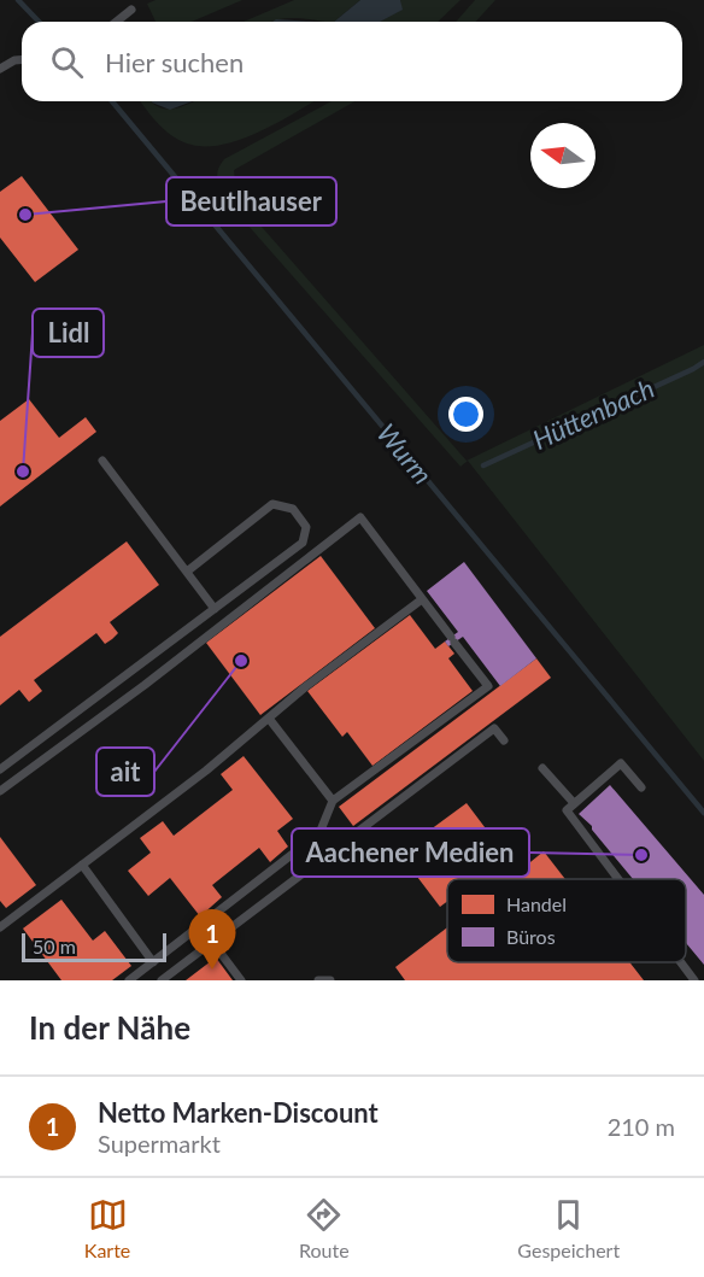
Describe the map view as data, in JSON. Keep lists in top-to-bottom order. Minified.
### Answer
{"water":["Hüttenbach","Wurm"],"places":["Beutlhauser","Lidl","ait","Aachener Medien"],"legend":["Handel","Büros"],"scale_bar":"50 m","north":"left","page":{"search":"Hier suchen","pins":"1","scale":"50 m","heading":"In der Nähe","list":[{"mark":"1","name":"Netto Marken-Discount","note":"Supermarkt","value":"210 m"}],"nav":["Karte","Route","Gespeichert"]}}
